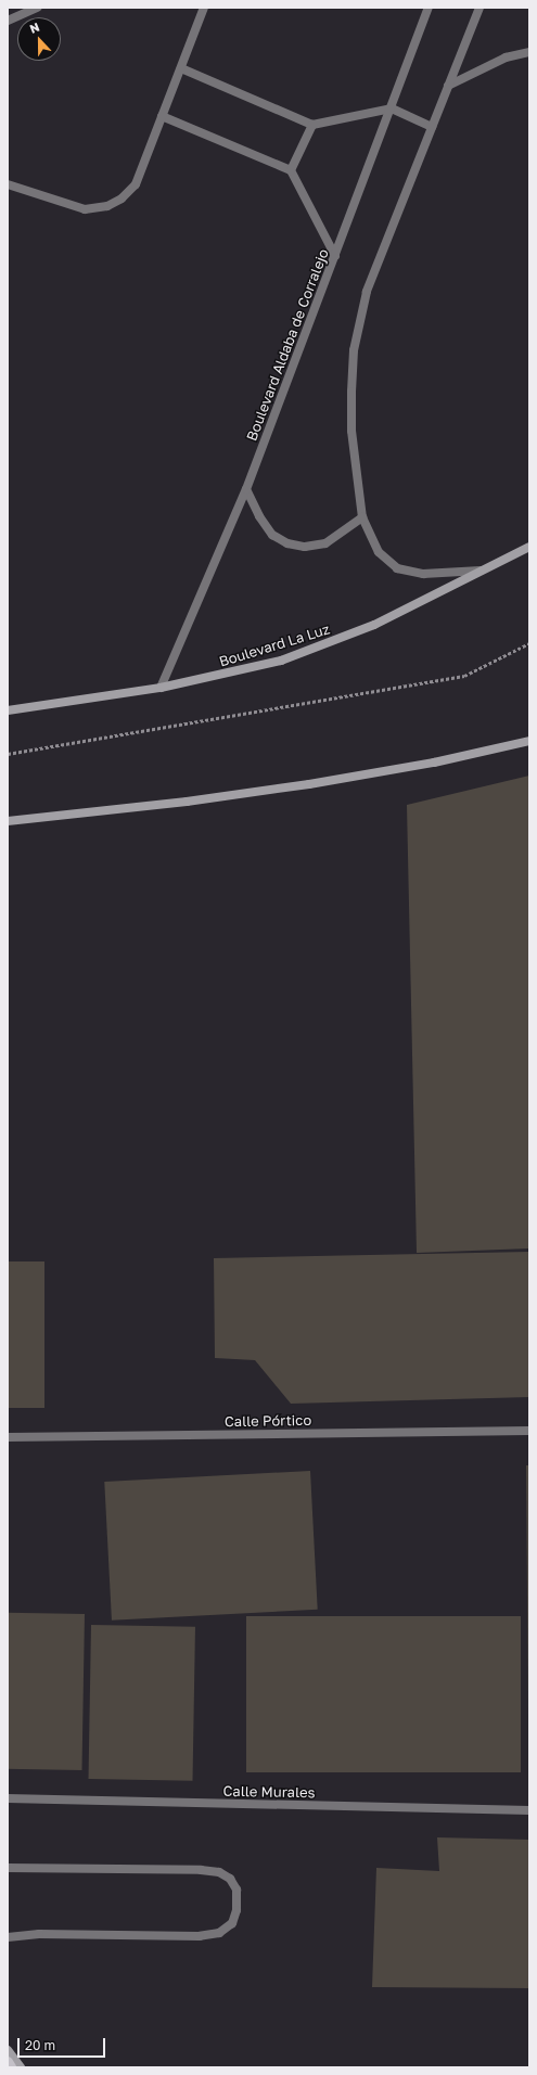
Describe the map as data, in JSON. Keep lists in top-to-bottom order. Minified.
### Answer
{"streets":{"main road":["Boulevard La Luz"],"street":["Boulevard Aldaba de Corralejo","Calle Pórtico","Calle Murales"]},"crossings":[["Boulevard Aldaba de Corralejo","Boulevard La Luz"]],"scale_bar":"20 m","north":"top"}
